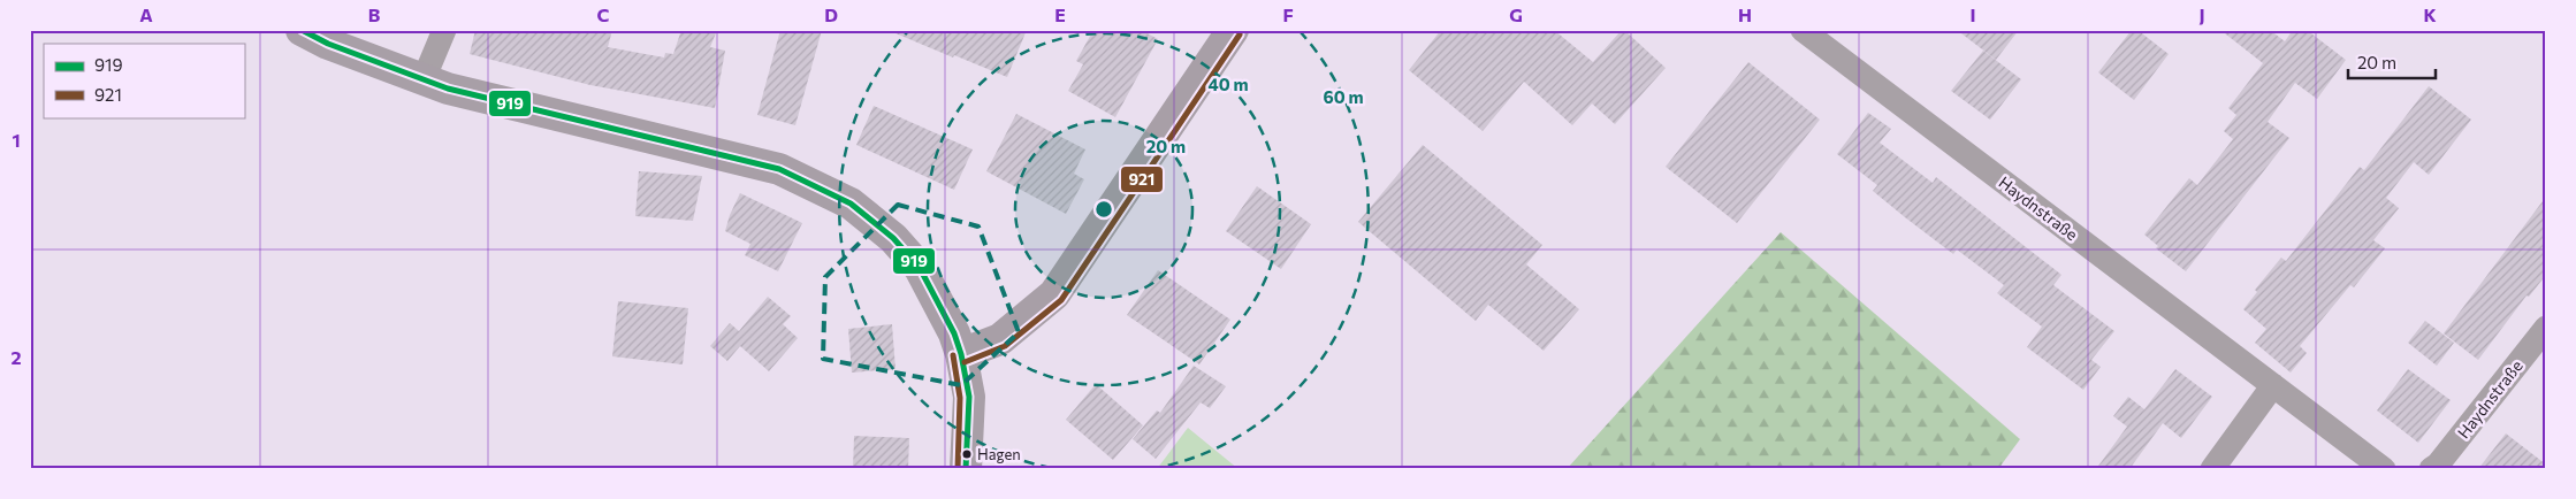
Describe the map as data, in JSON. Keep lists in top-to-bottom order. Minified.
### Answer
{"streets":{"street":["Haydnstraße"]},"places":["Hagen"],"lines":["transit line 919","transit line 921"],"legend":["919","921"],"scale_bar":"20 m","grid":{"columns":["A","B","C","D","E","F","G","H","I","J","K"],"rows":["1","2"]},"rings":["40 m","60 m","20 m"]}
